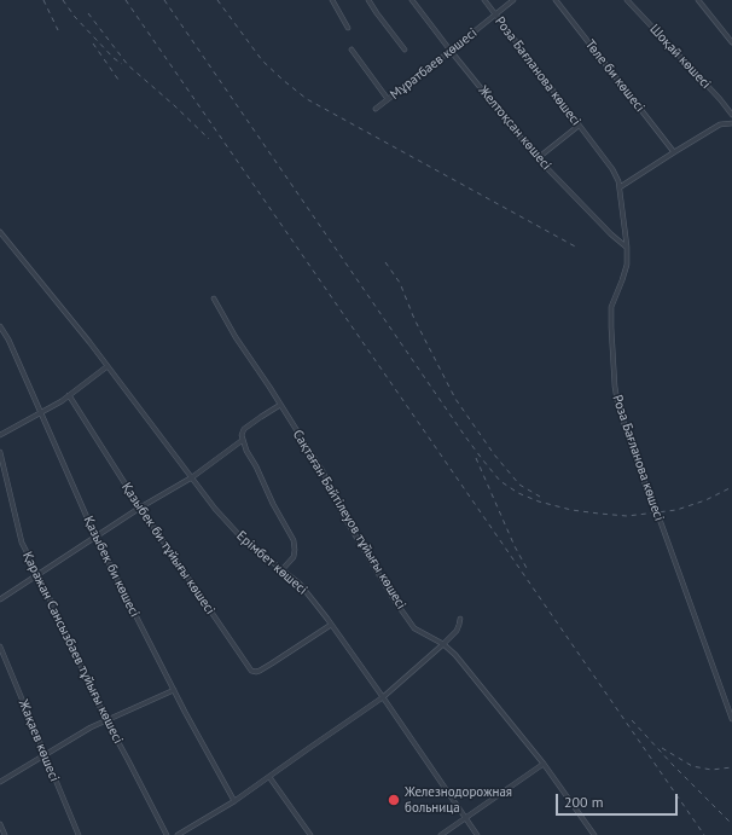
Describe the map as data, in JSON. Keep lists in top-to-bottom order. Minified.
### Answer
{"streets":{"street":["Шоқай көшесі","Мұратбаев көшесі","Роза Бағланова көшесі","Төле би көшесі","Желтоқсан көшесі","Сақтаған Байтілеуов тұйығы көшесі","Қазыбек би тұйығы көшесі","Ерімбет көшесі","Қазыбек би көшесі","Қаражан Сансызбаев тұйығы көшесі","Жақаев көшесі"]},"crossings":[["Мұратбаев көшесі","Роза Бағланова көшесі"],["Мұратбаев көшесі","Желтоқсан көшесі"],["Роза Бағланова көшесі","Желтоқсан көшесі"],["Қазыбек би тұйығы көшесі","Ерімбет көшесі"]],"places":["Железнодорожная больница"],"scale_bar":"200 m"}
